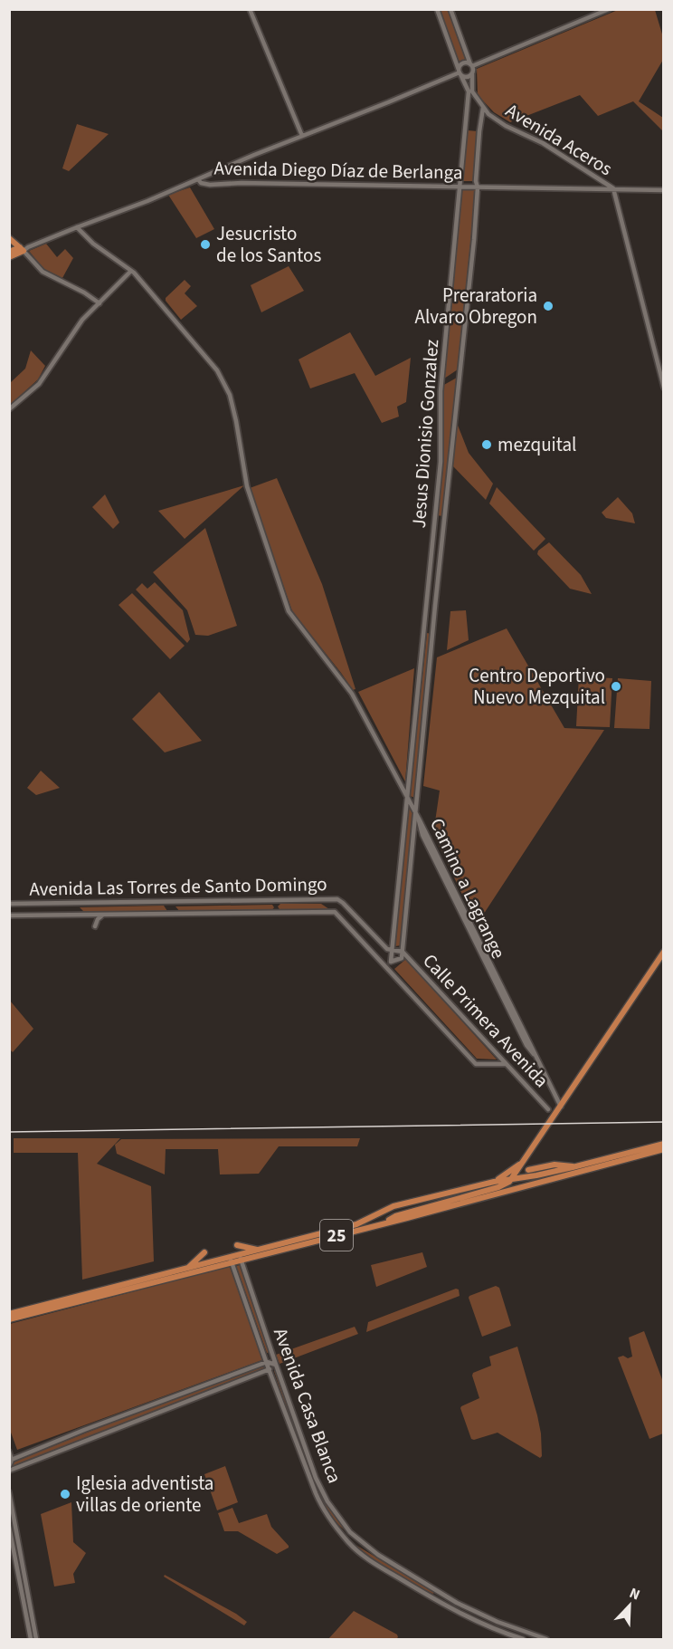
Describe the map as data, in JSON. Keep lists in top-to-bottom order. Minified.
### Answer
{"streets":{"main road":["Avenida Diego Díaz de Berlanga","25"],"street":["Avenida Aceros","Jesus Dionisio Gonzalez","Avenida Las Torres de Santo Domingo","Camino a Lagrange","Calle Primera Avenida","Avenida Casa Blanca"]},"crossings":[["Avenida Aceros","Avenida Diego Díaz de Berlanga"],["Avenida Aceros","Jesus Dionisio Gonzalez"],["Avenida Diego Díaz de Berlanga","Jesus Dionisio Gonzalez"],["Jesus Dionisio Gonzalez","Avenida Las Torres de Santo Domingo"],["Jesus Dionisio Gonzalez","Camino a Lagrange"],["Jesus Dionisio Gonzalez","Calle Primera Avenida"],["Avenida Las Torres de Santo Domingo","Calle Primera Avenida"],["25","Avenida Casa Blanca"]],"places":["Jesucristo de los Santos","Preraratoria Alvaro Obregon","mezquital","Centro Deportivo Nuevo Mezquital","Iglesia adventista villas de oriente"],"north":"top right"}
